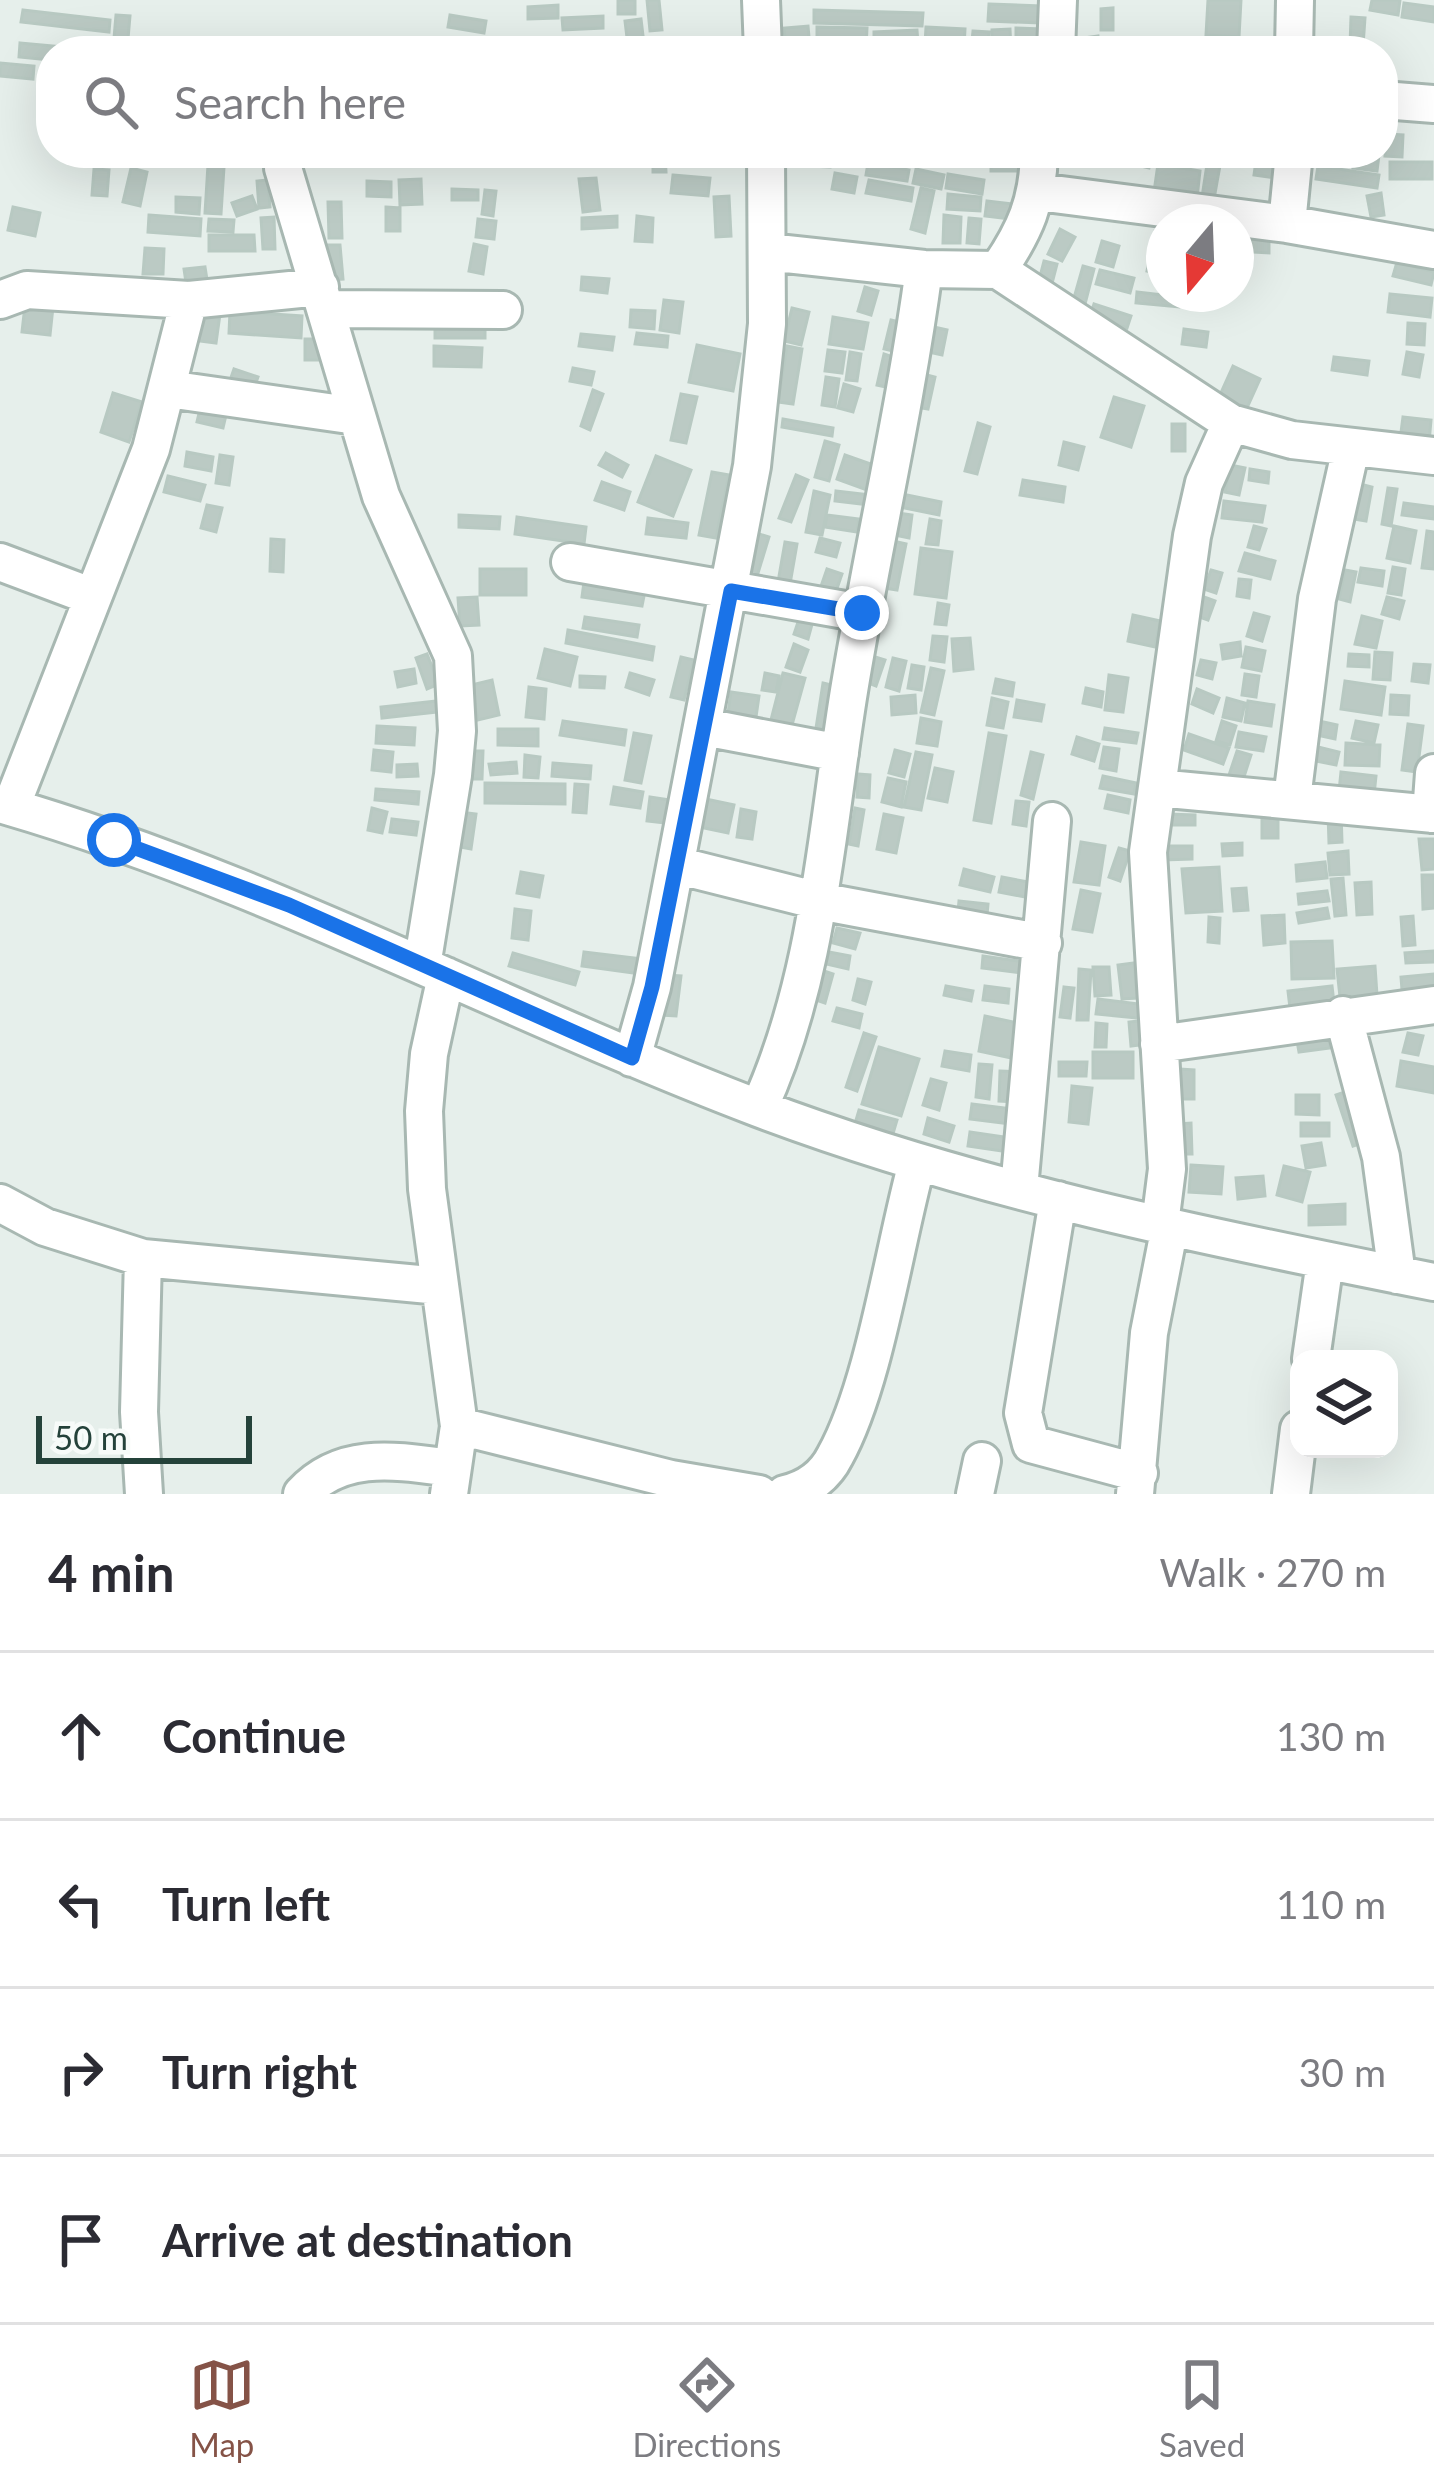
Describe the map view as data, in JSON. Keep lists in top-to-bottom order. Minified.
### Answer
{"scale_bar":"50 m","north":"bottom","page":{"search":"Search here","scale":"50 m","heading":["4 min","Walk · 270 m"],"list":[["Continue","130 m"],["Turn left","110 m"],["Turn right","30 m"],"Arrive at destination"],"nav":["Map","Directions","Saved"]}}
